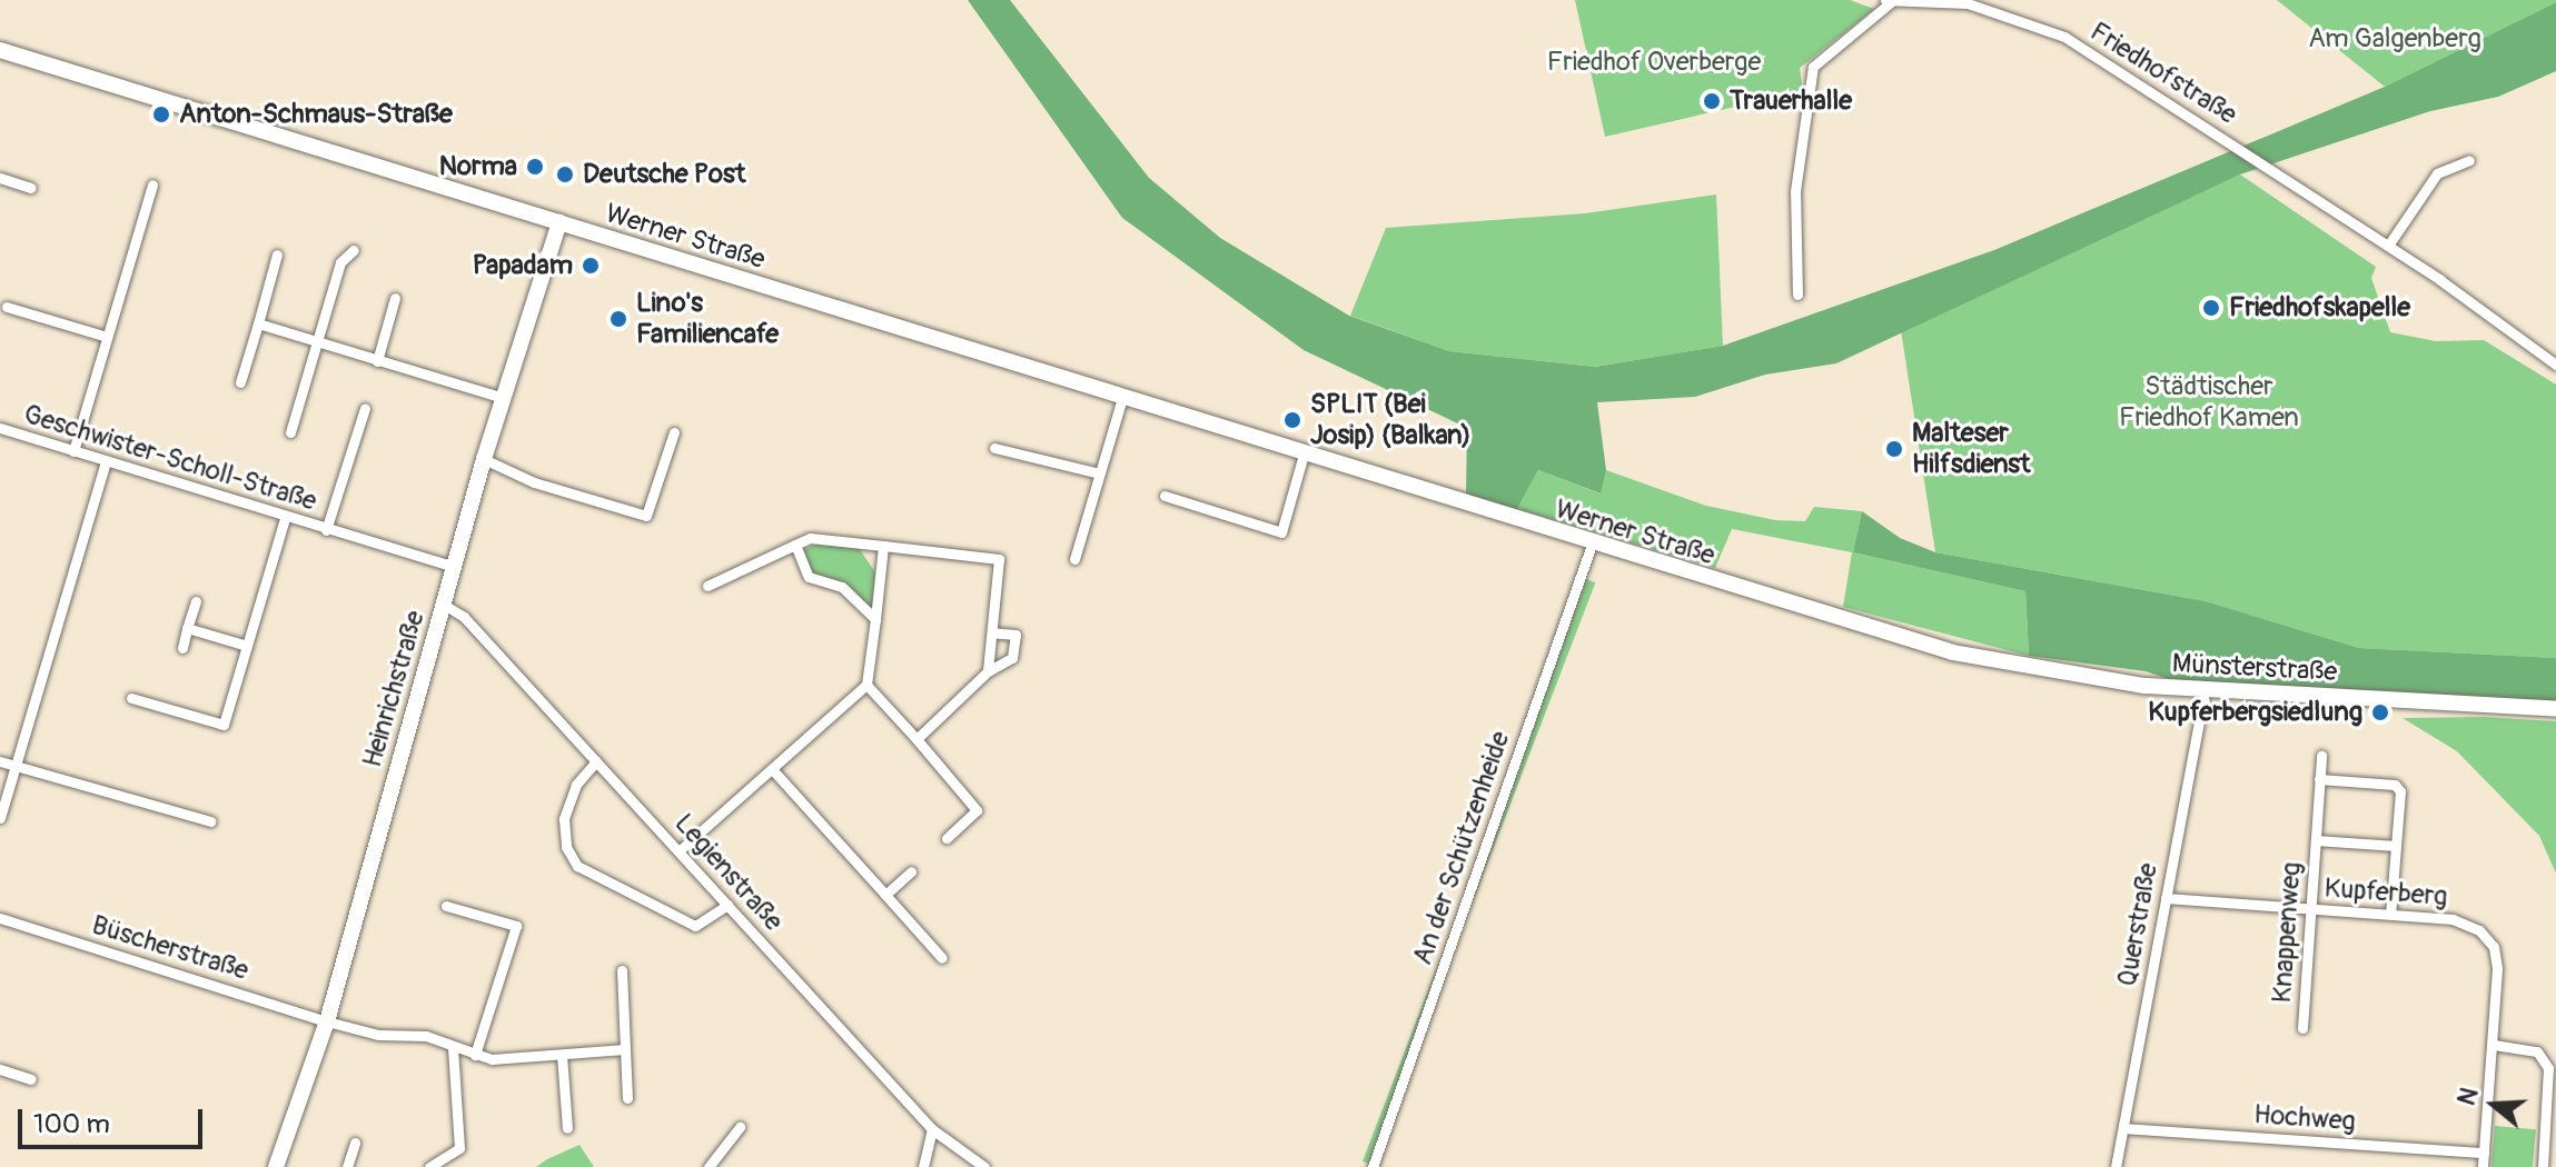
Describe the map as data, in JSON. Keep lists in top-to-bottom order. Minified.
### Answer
{"streets":{"main road":["Werner Straße","Münsterstraße","Heinrichstraße"],"street":["Friedhofstraße","Geschwister-Scholl-Straße","An der Schützenheide","Legienstraße","Kupferberg","Querstraße","Knappenweg","Büscherstraße","Hochweg"]},"crossings":[["Werner Straße","Münsterstraße"],["Werner Straße","Heinrichstraße"],["Werner Straße","An der Schützenheide"],["Geschwister-Scholl-Straße","Heinrichstraße"],["Münsterstraße","Querstraße"],["Heinrichstraße","Legienstraße"],["Heinrichstraße","Büscherstraße"],["Kupferberg","Querstraße"],["Kupferberg","Knappenweg"],["Kupferberg","Hochweg"],["Querstraße","Hochweg"]],"parks":["Am Galgenberg","Friedhof Overberge","Städtischer Friedhof Kamen"],"places":["Trauerhalle","Anton-Schmaus-Straße","Norma","Deutsche Post","Papadam","Friedhofskapelle","Lino's Familiencafe","SPLIT (Bei Josip) (Balkan)","Malteser Hilfsdienst","Kupferbergsiedlung"],"scale_bar":"100 m","north":"left"}
